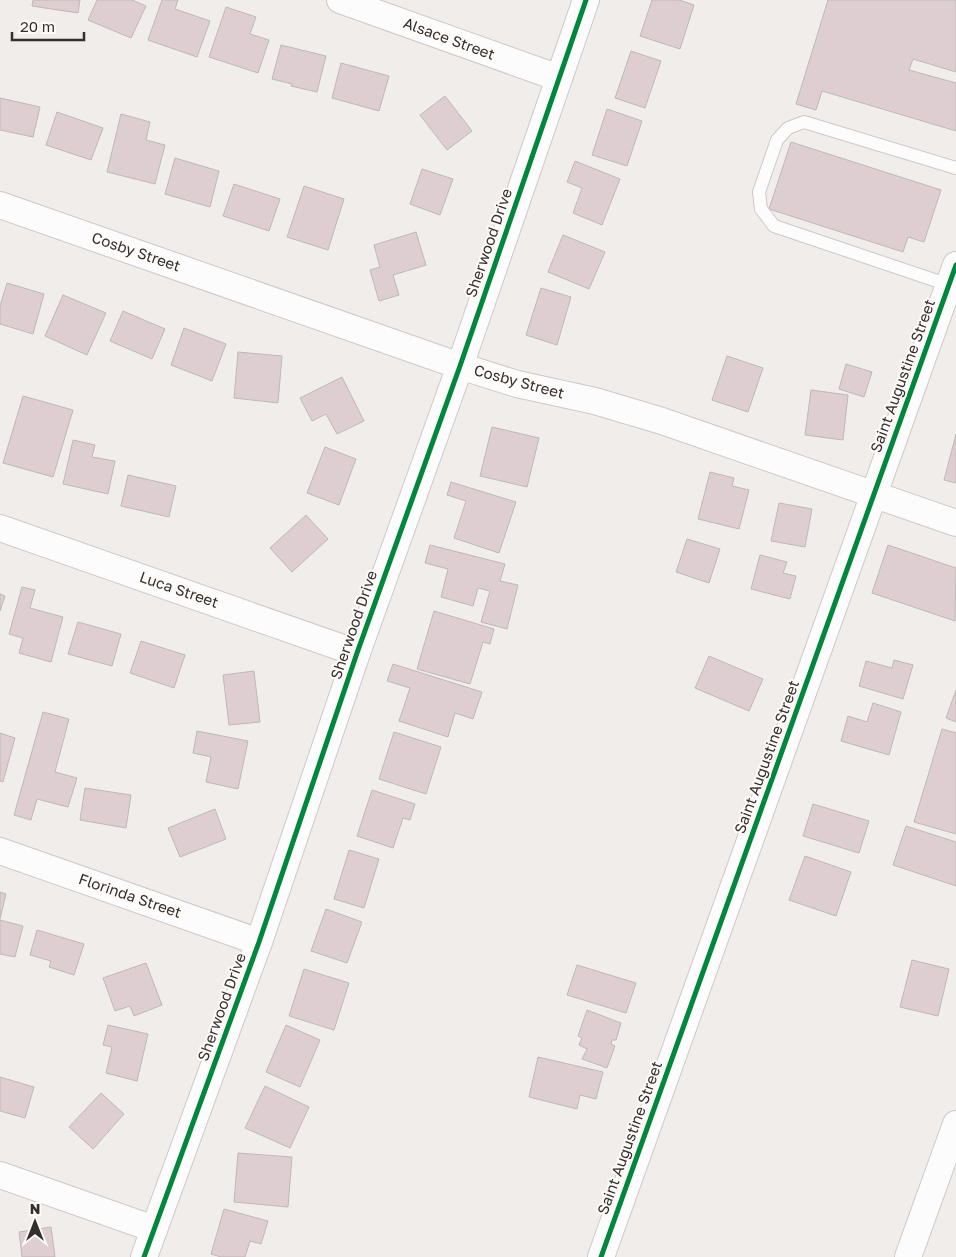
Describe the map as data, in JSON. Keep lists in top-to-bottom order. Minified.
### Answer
{"streets":{"street":["Alsace Street","Sherwood Drive","Cosby Street","Saint Augustine Street","Luca Street","Florinda Street"]},"crossings":[["Alsace Street","Sherwood Drive"],["Sherwood Drive","Cosby Street"],["Sherwood Drive","Luca Street"],["Sherwood Drive","Florinda Street"],["Cosby Street","Saint Augustine Street"]],"scale_bar":"20 m","north":"top"}
